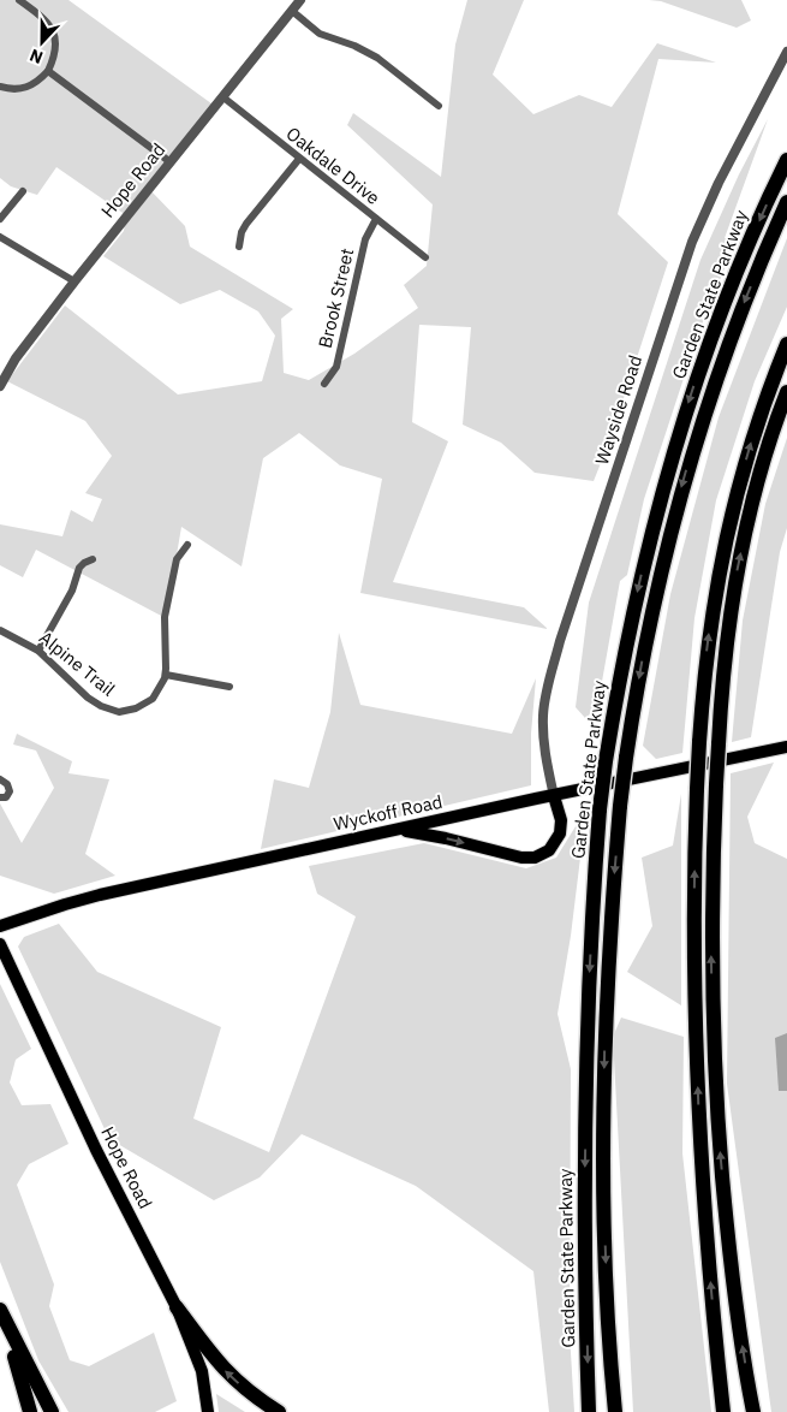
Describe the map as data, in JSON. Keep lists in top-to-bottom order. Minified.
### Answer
{"streets":{"highway":["Garden State Parkway"],"main road":["Hope Road","Wyckoff Road"],"street":["Oakdale Drive","Brook Street","Wayside Road","Alpine Trail"]},"crossings":[["Oakdale Drive","Hope Road"],["Oakdale Drive","Brook Street"],["Wayside Road","Wyckoff Road"]],"north":"bottom"}
